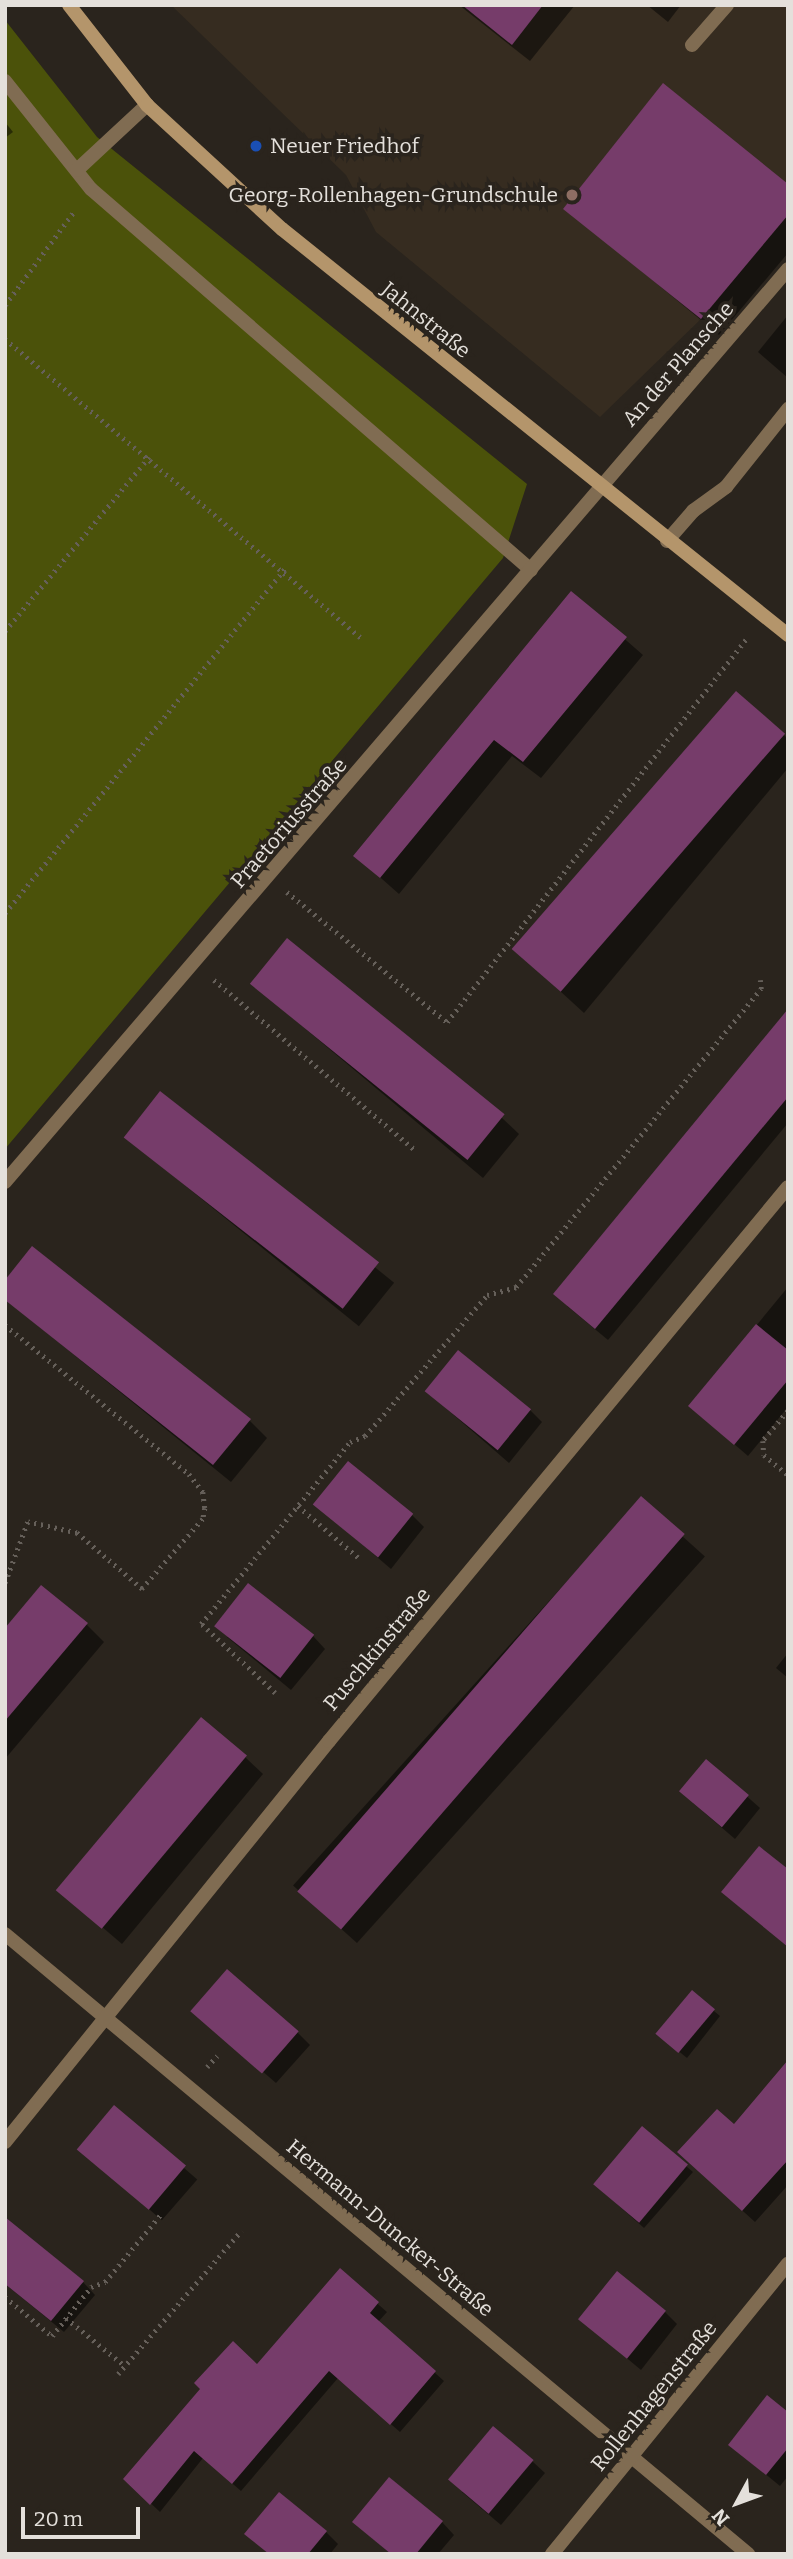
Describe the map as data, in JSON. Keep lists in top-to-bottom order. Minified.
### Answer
{"streets":{"main road":["Jahnstraße"],"street":["An der Plansche","Praetoriusstraße","Puschkinstraße","Hermann-Duncker-Straße","Rollenhagenstraße"]},"crossings":[["Jahnstraße","An der Plansche"],["Jahnstraße","Praetoriusstraße"],["An der Plansche","Praetoriusstraße"],["Puschkinstraße","Hermann-Duncker-Straße"],["Hermann-Duncker-Straße","Rollenhagenstraße"]],"places":["Neuer Friedhof","Georg-Rollenhagen-Grundschule"],"scale_bar":"20 m","north":"bottom left"}
